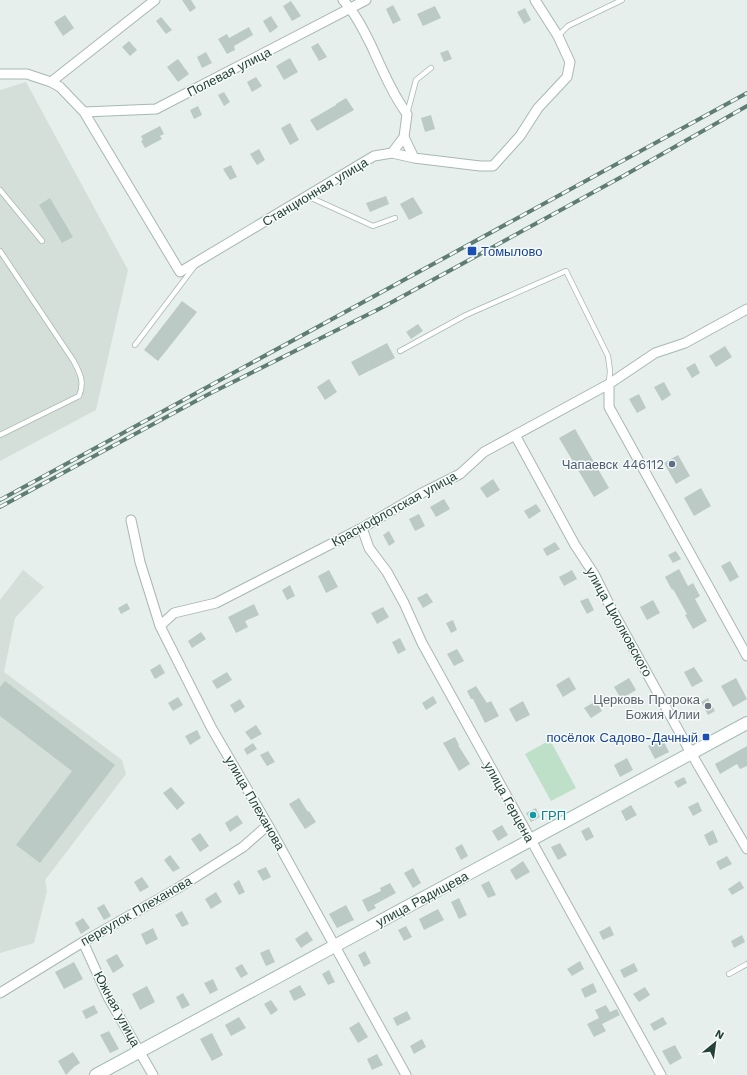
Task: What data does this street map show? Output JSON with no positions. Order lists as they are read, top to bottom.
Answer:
{
  "streets": {
    "street": [
      "Полевая улица",
      "Станционная улица",
      "Краснофлотская улица",
      "улица Циолковского",
      "улица Герцена",
      "улица Плеханова",
      "улица Радищева",
      "переулок Плеханова",
      "Южная улица"
    ]
  },
  "crossings": [
    ["Полевая улица", "Станционная улица"],
    ["Краснофлотская улица", "улица Циолковского"],
    ["Краснофлотская улица", "улица Герцена"],
    ["Краснофлотская улица", "улица Плеханова"],
    ["улица Циолковского", "улица Радищева"],
    ["улица Герцена", "улица Радищева"],
    ["улица Плеханова", "улица Радищева"],
    ["улица Плеханова", "переулок Плеханова"],
    ["улица Радищева", "Южная улица"],
    ["переулок Плеханова", "Южная улица"]
  ],
  "places": {
    "transit": ["Томылово", "посёлок Садово-Дачный"],
    "other": ["Чапаевск 446112", "Церковь Пророка Божия Илии", "ГРП"]
  },
  "north": "top right"
}
